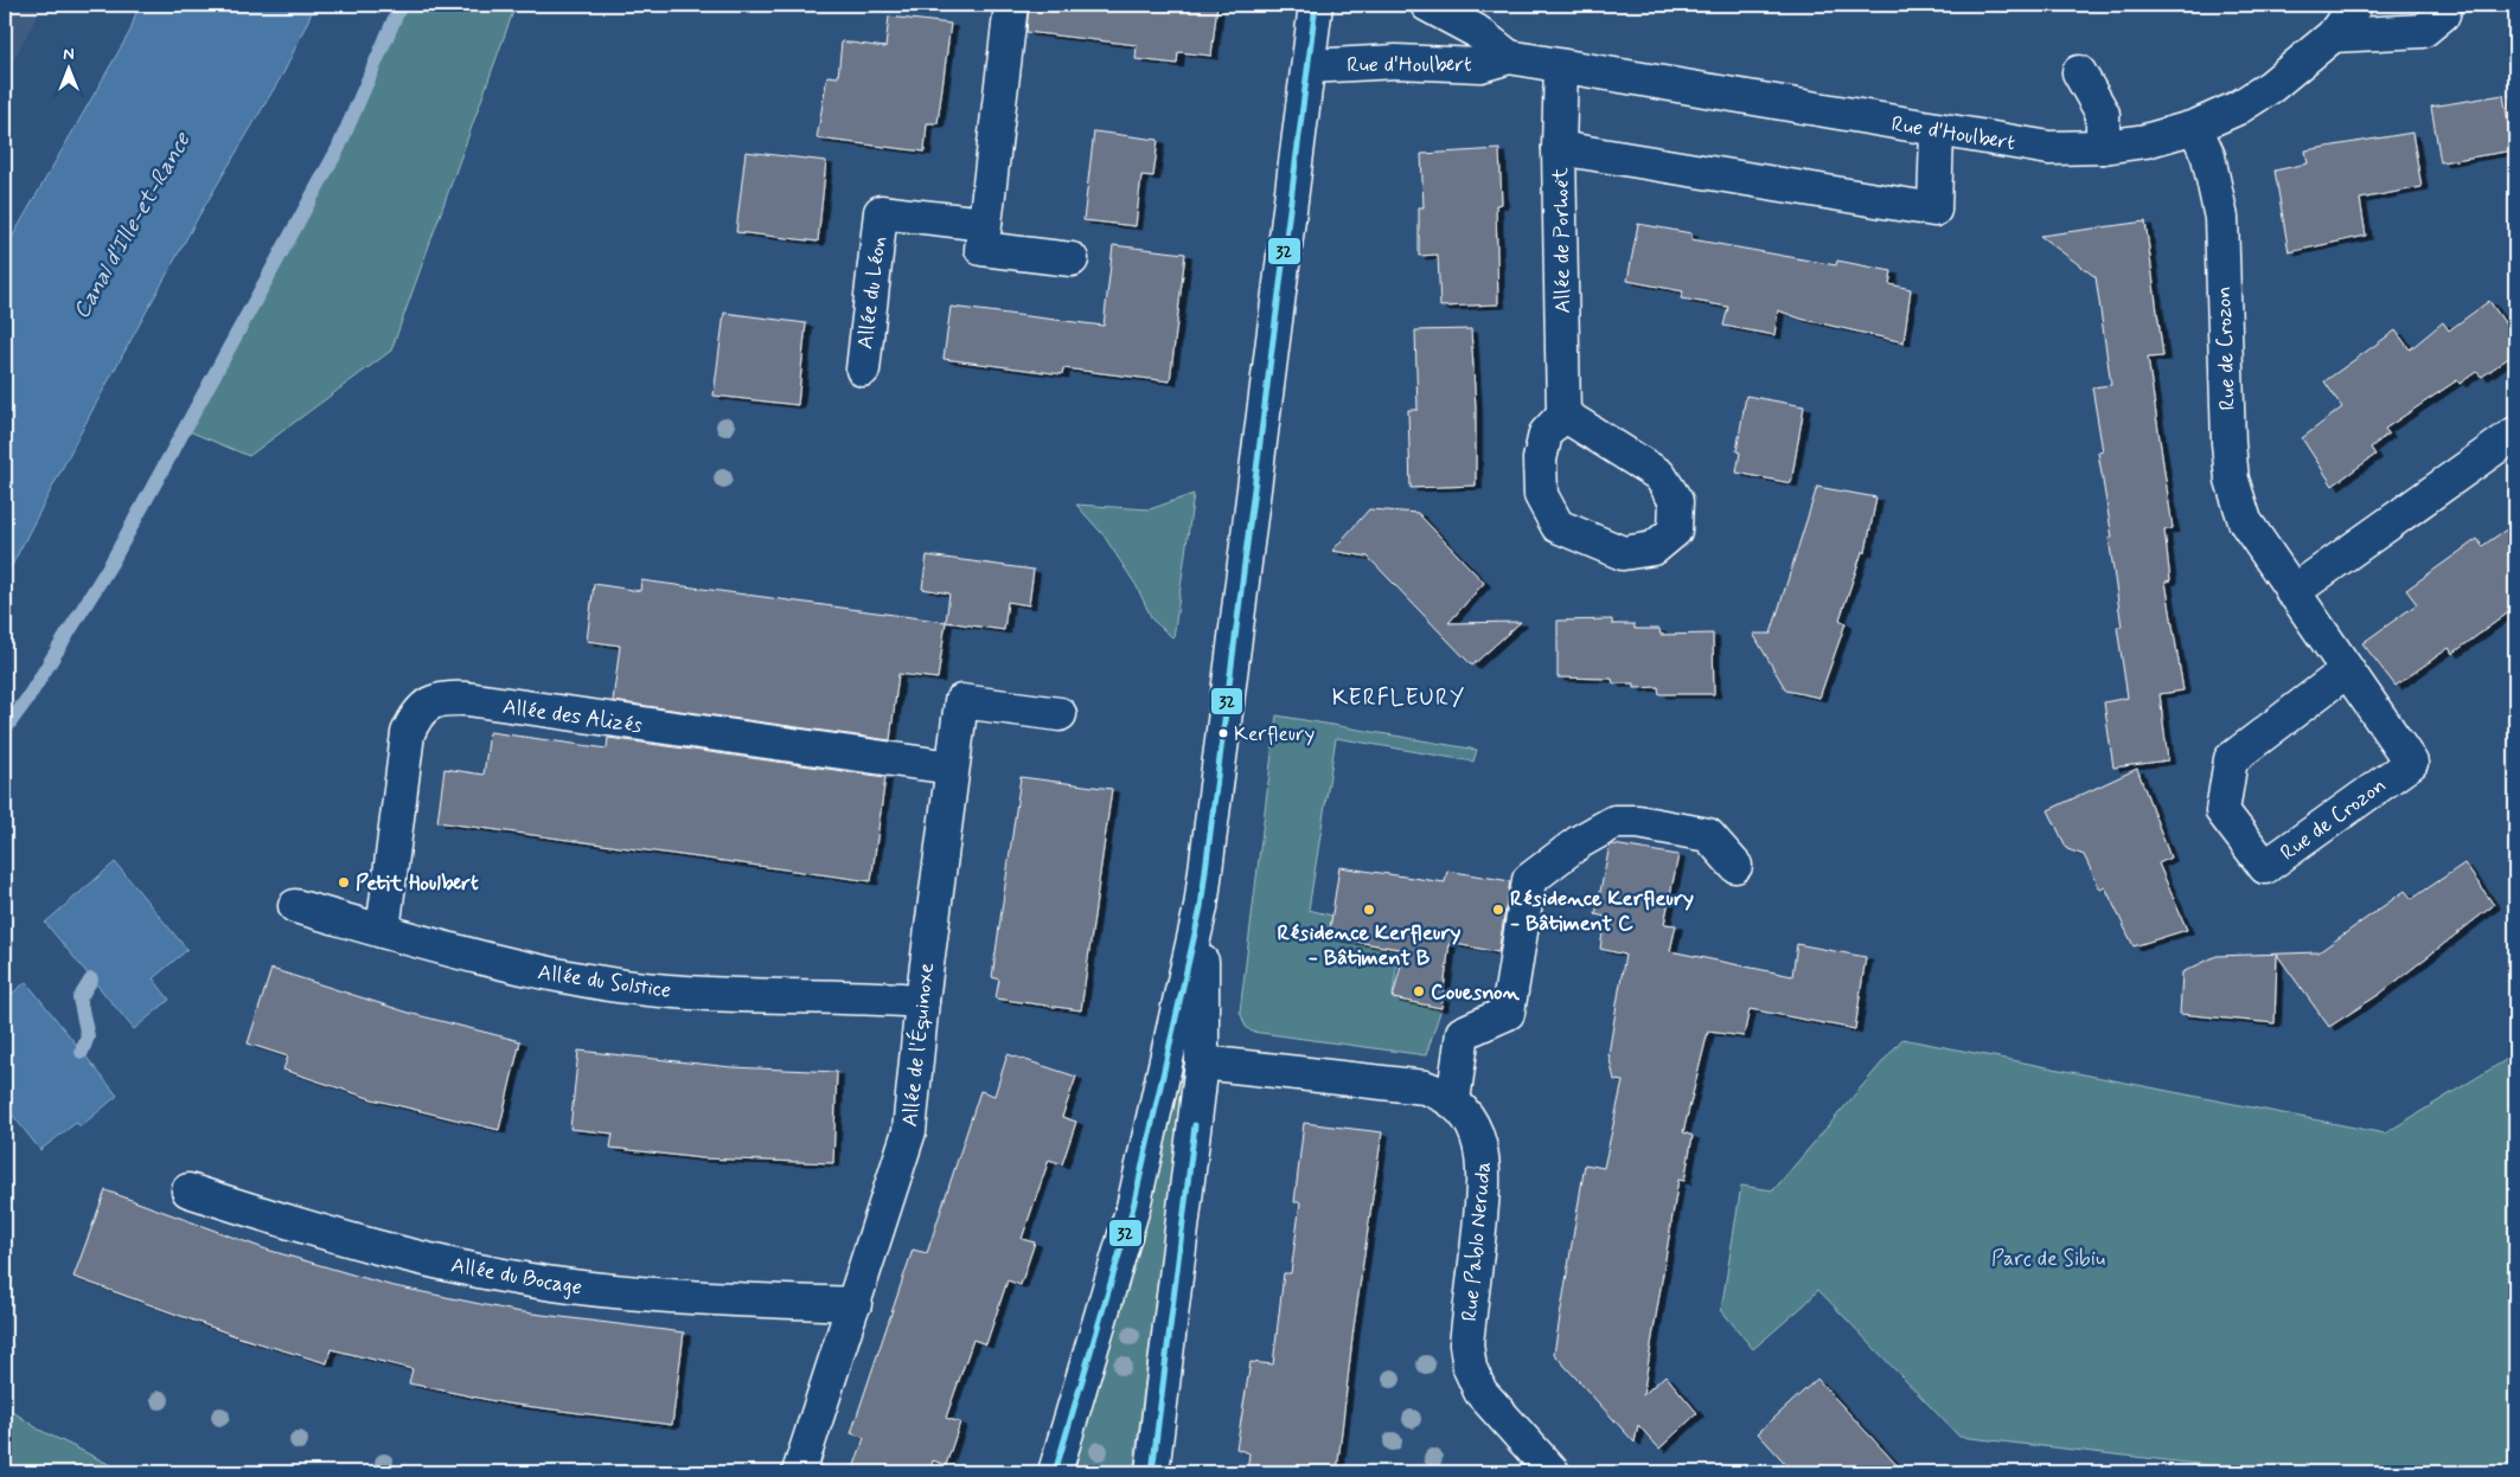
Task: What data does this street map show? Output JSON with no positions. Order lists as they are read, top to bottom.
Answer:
{
  "streets": {
    "street": [
      "Rue d'Houlbert",
      "Allée de Porhoët",
      "Allée du Léon",
      "Rue de Crozon",
      "Allée des Alizés",
      "Allée du Solstice",
      "Allée de l'Équinoxe",
      "Rue Pablo Neruda",
      "Allée du Bocage"
    ]
  },
  "crossings": [
    ["Rue d'Houlbert", "Allée de Porhoët"],
    ["Rue d'Houlbert", "Rue de Crozon"],
    ["Allée des Alizés", "Allée du Solstice"],
    ["Allée des Alizés", "Allée de l'Équinoxe"],
    ["Allée du Solstice", "Allée de l'Équinoxe"],
    ["Allée de l'Équinoxe", "Allée du Bocage"]
  ],
  "districts": ["KERFLEURY"],
  "water": ["Canal d'Ille-et-Rance"],
  "parks": ["Parc de Sibiu"],
  "places": [
    "Kerfleury",
    "Petit Houlbert",
    "Résidence Kerfleury - Bâtiment B",
    "Résidence Kerfleury - Bâtiment C",
    "Couesnon"
  ],
  "lines": ["transit line 32"],
  "north": "top"
}
